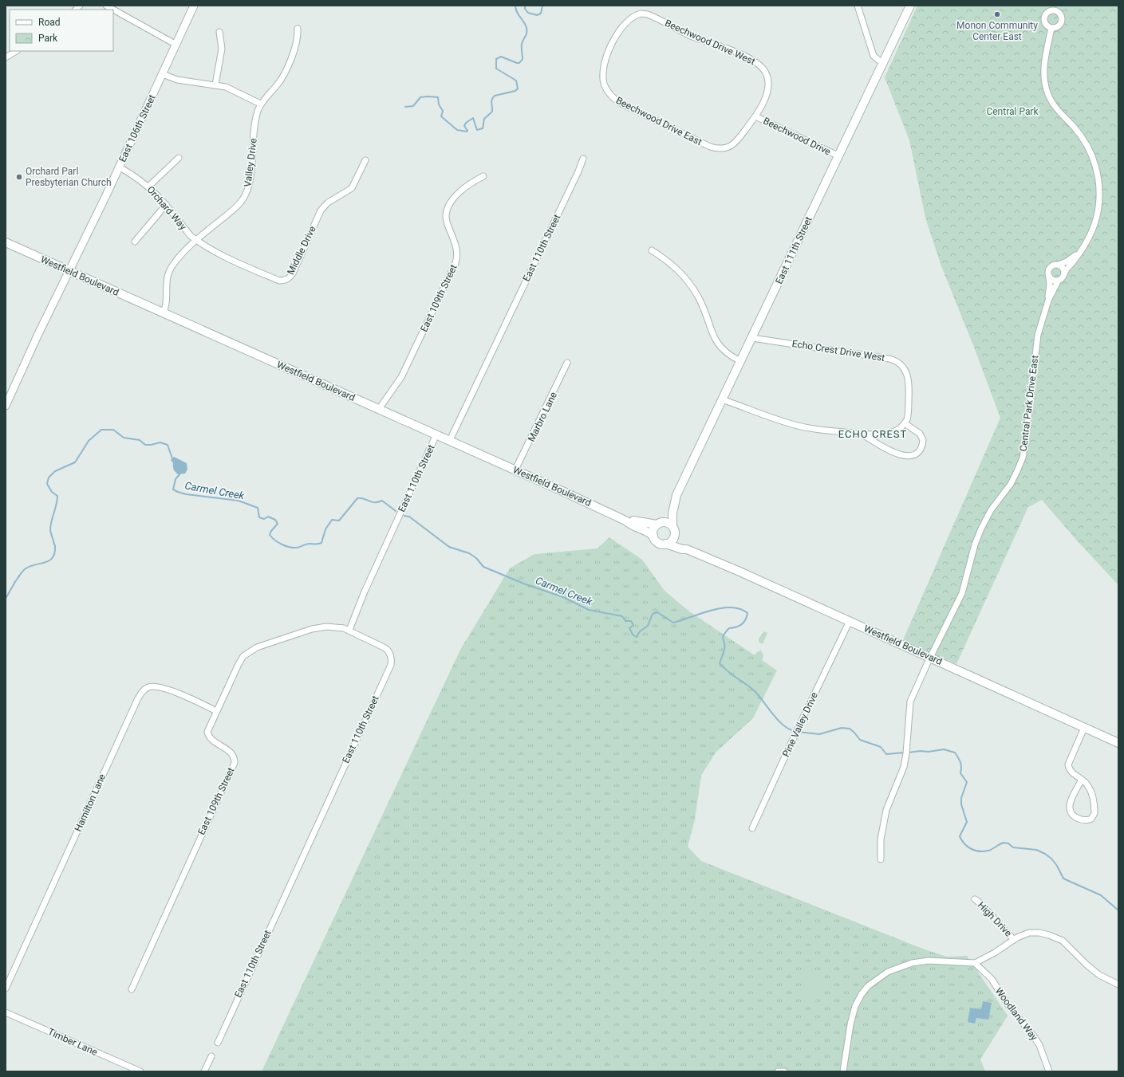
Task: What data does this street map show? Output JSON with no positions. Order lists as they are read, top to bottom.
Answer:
{
  "streets": {
    "main road": ["East 111th Street", "Westfield Boulevard"],
    "street": [
      "Beechwood Drive West",
      "Beechwood Drive East",
      "East 106th Street",
      "Beechwood Drive",
      "Valley Drive",
      "Orchard Way",
      "East 110th Street",
      "Middle Drive",
      "East 109th Street",
      "Echo Crest Drive West",
      "Central Park Drive East",
      "Marbro Lane",
      "Pine Valley Drive",
      "Hamilton Lane",
      "High Drive",
      "Woodland Way",
      "Timber Lane"
    ]
  },
  "crossings": [
    ["Beechwood Drive West", "Beechwood Drive East"],
    ["Beechwood Drive West", "Beechwood Drive"],
    ["Beechwood Drive East", "Beechwood Drive"],
    ["East 106th Street", "Orchard Way"],
    ["East 106th Street", "Westfield Boulevard"],
    ["Beechwood Drive", "East 111th Street"],
    ["Valley Drive", "Orchard Way"],
    ["Valley Drive", "Middle Drive"],
    ["Valley Drive", "Westfield Boulevard"],
    ["Orchard Way", "Middle Drive"],
    ["East 110th Street", "Westfield Boulevard"],
    ["East 110th Street", "East 109th Street"],
    ["East 111th Street", "Westfield Boulevard"],
    ["East 111th Street", "Echo Crest Drive West"],
    ["Westfield Boulevard", "East 109th Street"],
    ["Westfield Boulevard", "Central Park Drive East"],
    ["Westfield Boulevard", "Marbro Lane"],
    ["Westfield Boulevard", "Pine Valley Drive"],
    ["East 109th Street", "Hamilton Lane"]
  ],
  "districts": ["ECHO CREST"],
  "water": ["Carmel Creek"],
  "parks": ["Central Park"],
  "places": ["Monon Community Center East", "Orchard Parl Presbyterian Church"],
  "legend": ["Road", "Park"]
}
